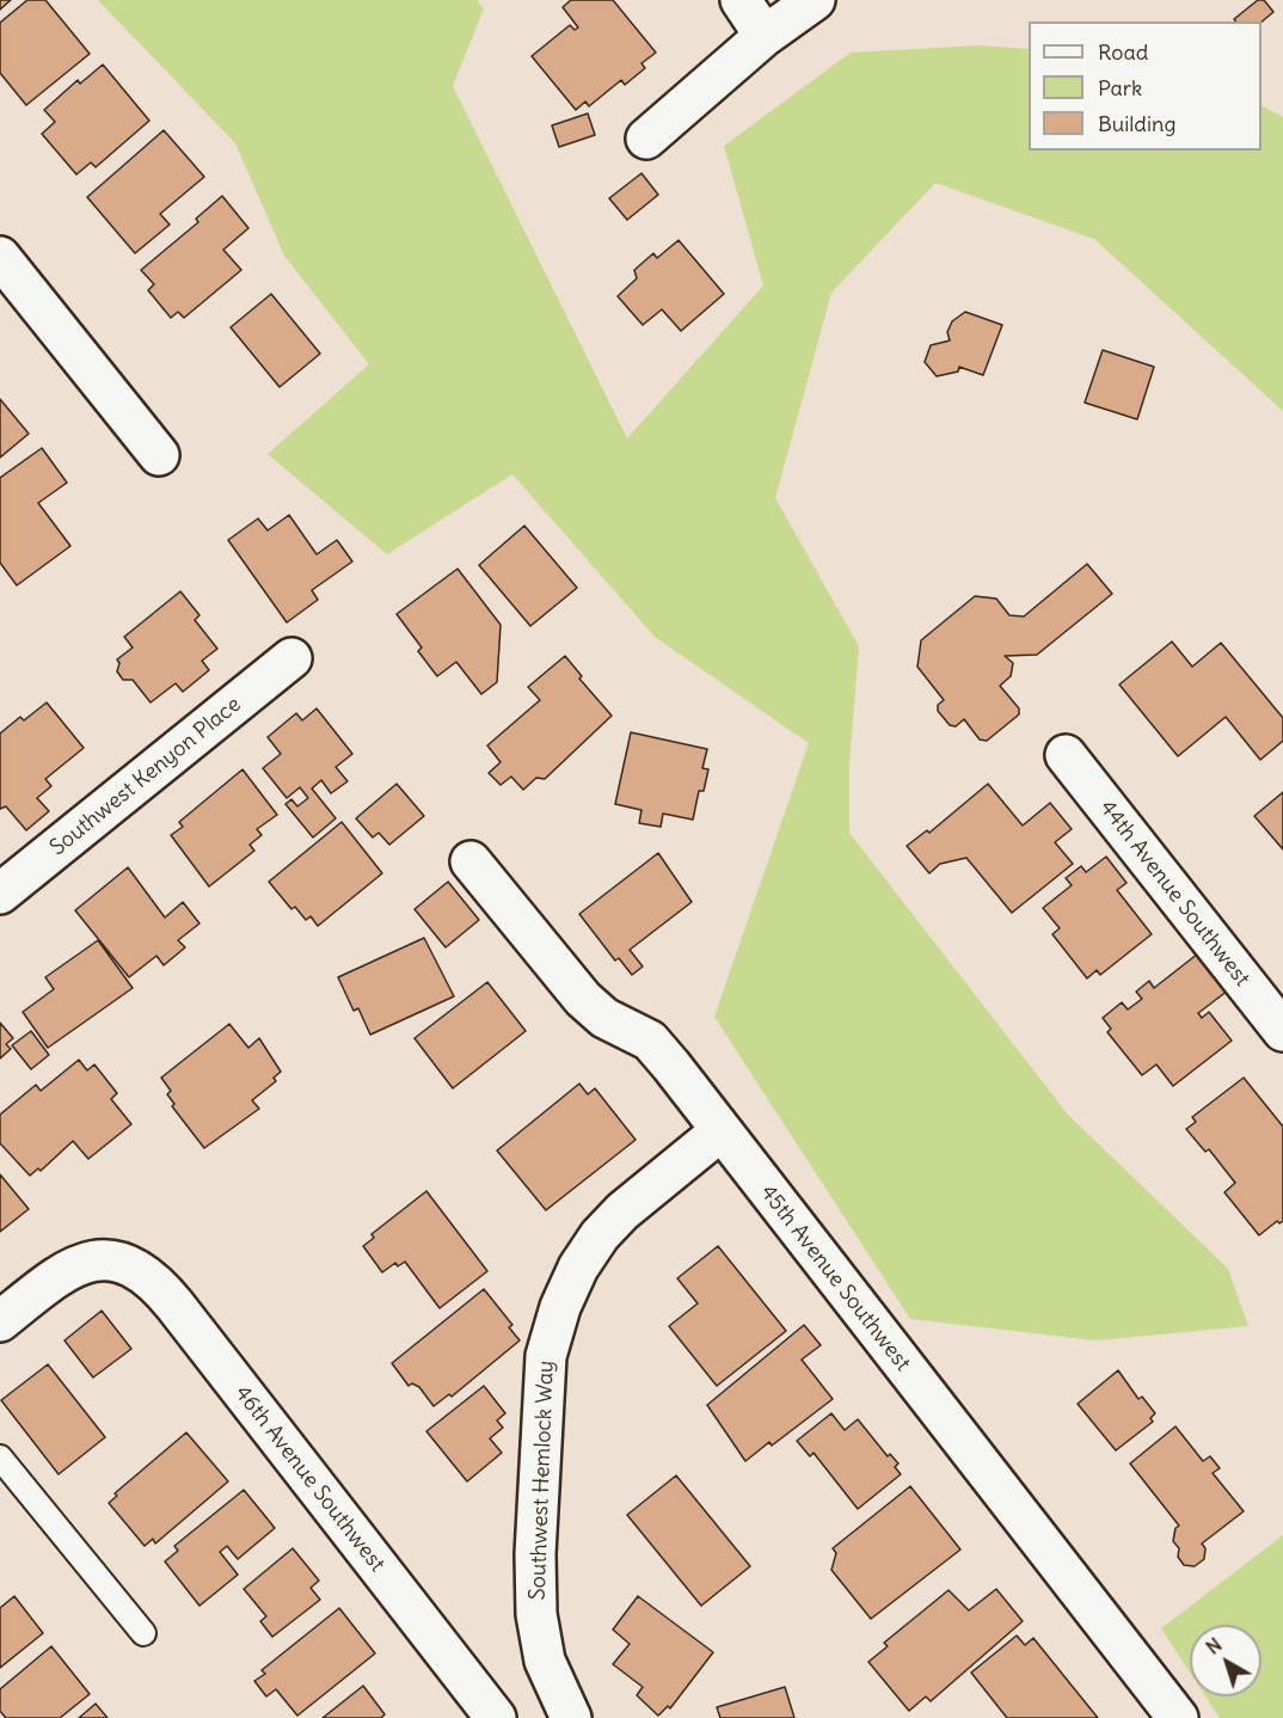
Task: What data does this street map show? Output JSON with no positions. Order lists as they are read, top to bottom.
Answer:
{
  "streets": {
    "street": [
      "Southwest Kenyon Place",
      "44th Avenue Southwest",
      "45th Avenue Southwest",
      "46th Avenue Southwest",
      "Southwest Hemlock Way"
    ]
  },
  "crossings": [
    ["45th Avenue Southwest", "Southwest Hemlock Way"]
  ],
  "legend": ["Road", "Park", "Building"],
  "north": "top left"
}
